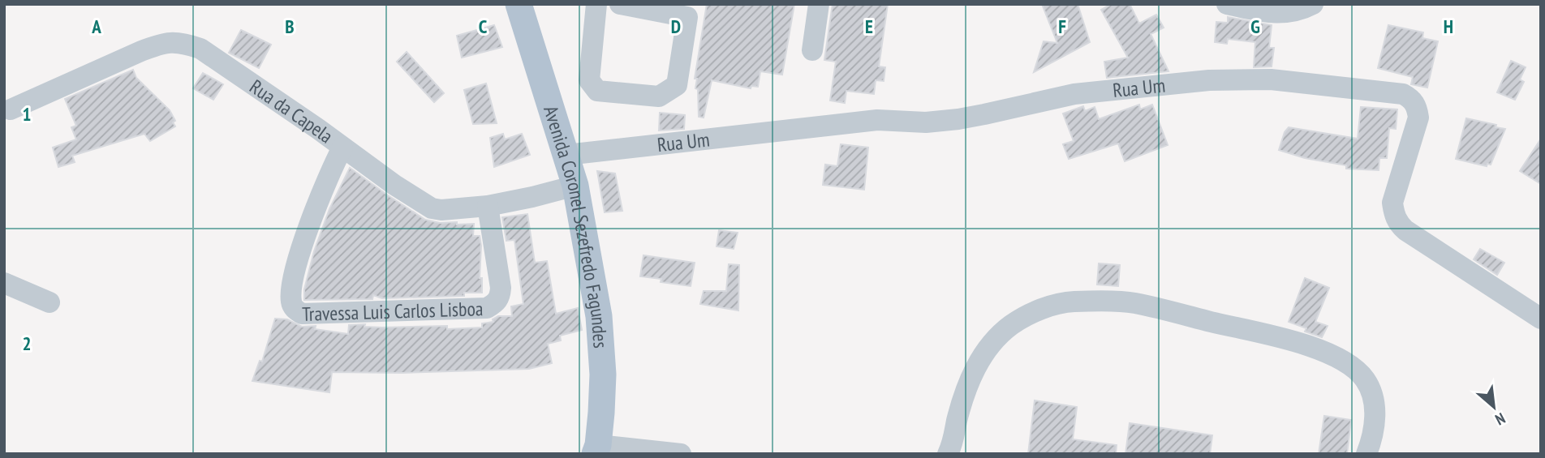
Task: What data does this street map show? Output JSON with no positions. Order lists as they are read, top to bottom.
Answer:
{
  "streets": {
    "main road": ["Avenida Coronel Sezefredo Fagundes"],
    "street": ["Rua Um", "Rua da Capela", "Travessa Luis Carlos Lisboa"]
  },
  "crossings": [
    ["Rua Um", "Avenida Coronel Sezefredo Fagundes"],
    ["Rua da Capela", "Avenida Coronel Sezefredo Fagundes"],
    ["Rua da Capela", "Travessa Luis Carlos Lisboa"]
  ],
  "north": "bottom right",
  "grid": {
    "columns": [
      "A",
      "B",
      "C",
      "D",
      "E",
      "F",
      "G",
      "H"
    ],
    "rows": ["1", "2"]
  }
}
